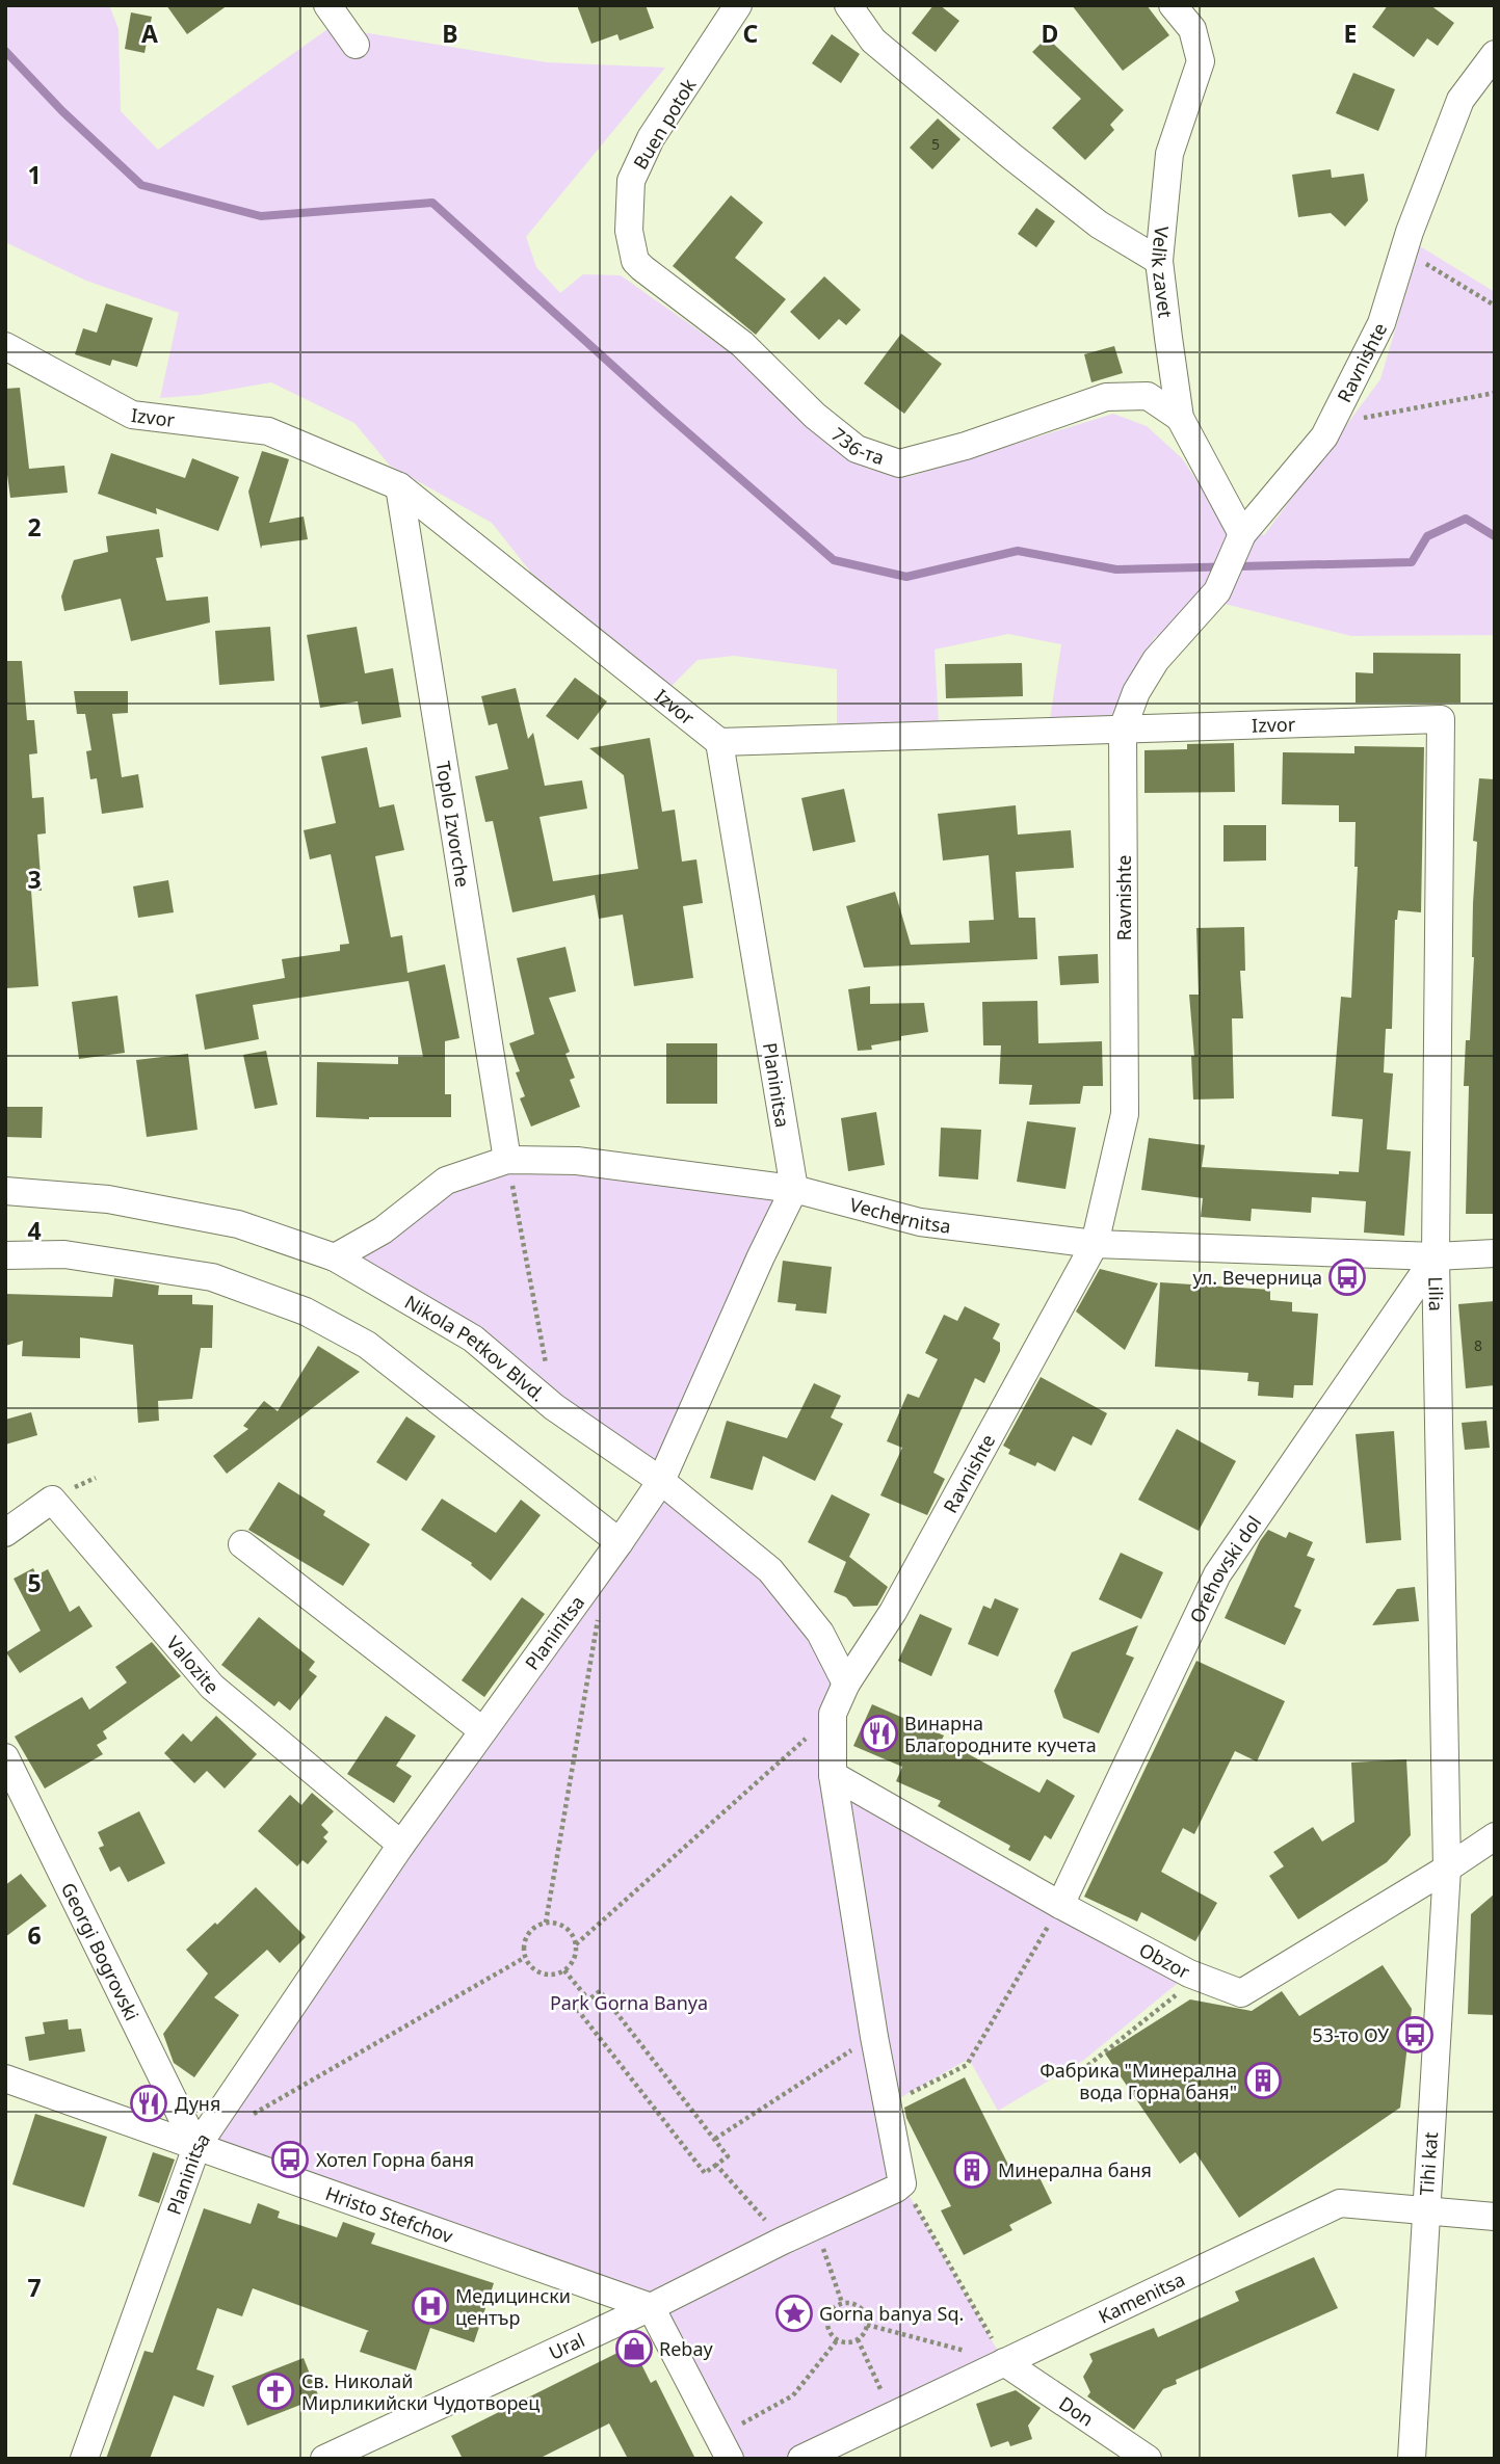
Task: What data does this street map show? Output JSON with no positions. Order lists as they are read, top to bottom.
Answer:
{
  "streets": {
    "street": [
      "Buen potok",
      "Velik zavet",
      "Ravnishte",
      "Izvor",
      "736-та",
      "Toplo Izvorche",
      "Planinitsa",
      "Vechernitsa",
      "Lilia",
      "Nikola Petkov Blvd.",
      "Orehovski dol",
      "Valozite",
      "Georgi Bogrovski",
      "Obzor",
      "Tihi kat",
      "Hristo Stefchov",
      "Kamenitsa",
      "Ural",
      "Don"
    ]
  },
  "crossings": [
    ["Buen potok", "736-та"],
    ["Velik zavet", "Ravnishte"],
    ["Velik zavet", "736-та"],
    ["Ravnishte", "Izvor"],
    ["Ravnishte", "Vechernitsa"],
    ["Ravnishte", "Nikola Petkov Blvd."],
    ["Ravnishte", "Obzor"],
    ["Ravnishte", "Ural"],
    ["Izvor", "Toplo Izvorche"],
    ["Izvor", "Planinitsa"],
    ["Izvor", "Lilia"],
    ["Toplo Izvorche", "Vechernitsa"],
    ["Planinitsa", "Vechernitsa"],
    ["Planinitsa", "Nikola Petkov Blvd."],
    ["Planinitsa", "Valozite"],
    ["Planinitsa", "Georgi Bogrovski"],
    ["Planinitsa", "Hristo Stefchov"],
    ["Vechernitsa", "Lilia"],
    ["Vechernitsa", "Nikola Petkov Blvd."],
    ["Vechernitsa", "Orehovski dol"],
    ["Lilia", "Orehovski dol"],
    ["Lilia", "Obzor"],
    ["Lilia", "Tihi kat"],
    ["Orehovski dol", "Obzor"],
    ["Georgi Bogrovski", "Hristo Stefchov"],
    ["Obzor", "Tihi kat"],
    ["Tihi kat", "Kamenitsa"],
    ["Hristo Stefchov", "Ural"],
    ["Kamenitsa", "Don"]
  ],
  "parks": ["Park Gorna Banya"],
  "places": {
    "bus stop": ["ул. Вечерница", "53-то ОУ", "Хотел Горна баня"],
    "restaurant": ["Винарна Благородните кучета", "Дуня"],
    "building": ["Фабрика \"Минерална вода Горна баня\"", "Минерална баня"],
    "hospital": ["Медицински център"],
    "place": ["Gorna banya Sq."],
    "shop": ["Rebay"],
    "church": ["Св. Николай Мирликийски Чудотворец"]
  },
  "house_numbers": ["5", "8"],
  "grid": {
    "columns": [
      "A",
      "B",
      "C",
      "D",
      "E"
    ],
    "rows": [
      "1",
      "2",
      "3",
      "4",
      "5",
      "6",
      "7"
    ]
  }
}
